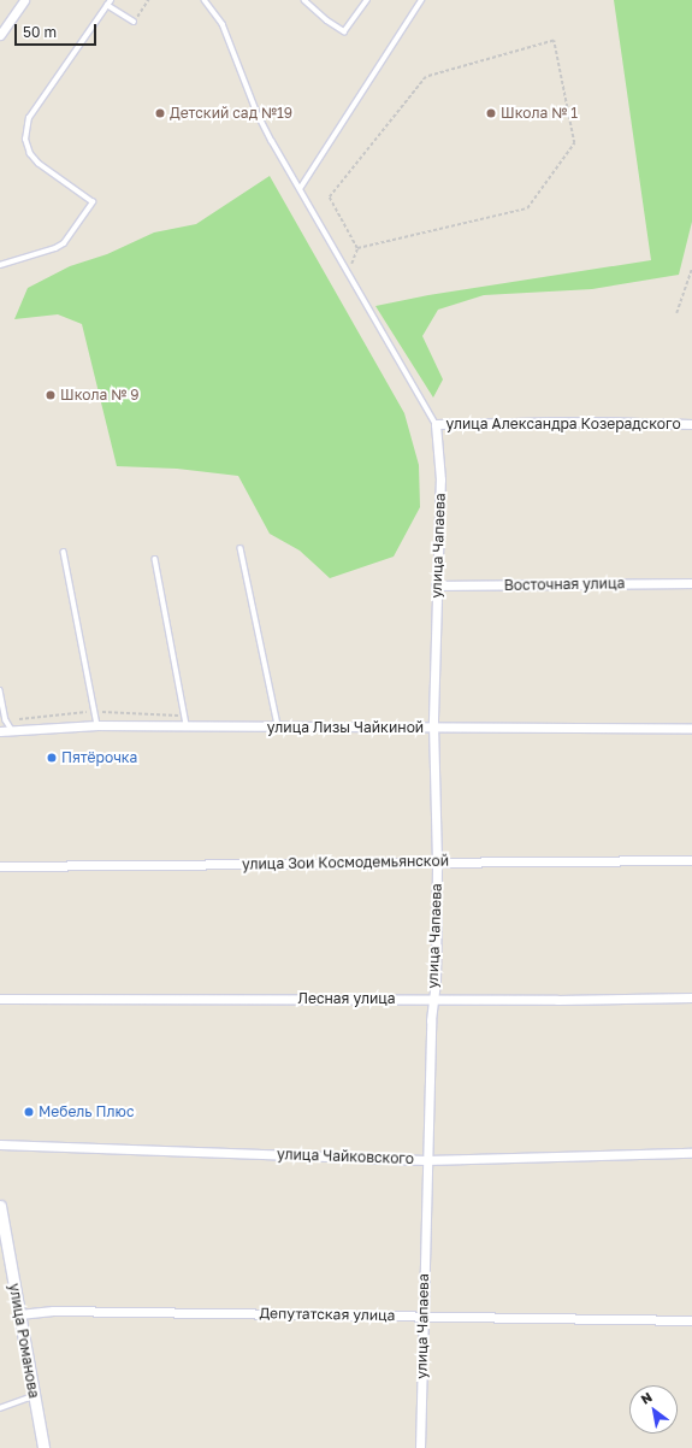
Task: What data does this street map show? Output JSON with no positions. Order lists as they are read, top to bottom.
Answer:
{
  "streets": {
    "street": [
      "улица Александра Козерадского",
      "улица Чапаева",
      "Восточная улица",
      "улица Лизы Чайкиной",
      "улица Зои Космодемьянской",
      "Лесная улица",
      "улица Чайковского",
      "Депутатская улица",
      "улица Романова"
    ]
  },
  "crossings": [
    ["улица Александра Козерадского", "улица Чапаева"],
    ["улица Чапаева", "Восточная улица"],
    ["улица Чапаева", "улица Лизы Чайкиной"],
    ["улица Чапаева", "улица Зои Космодемьянской"],
    ["улица Чапаева", "Лесная улица"],
    ["улица Чапаева", "улица Чайковского"],
    ["улица Чапаева", "Депутатская улица"],
    ["Депутатская улица", "улица Романова"]
  ],
  "places": [
    "Детский сад №19",
    "Школа № 1",
    "Школа № 9",
    "Пятёрочка",
    "Мебель Плюс"
  ],
  "scale_bar": "50 m",
  "north": "top left"
}
